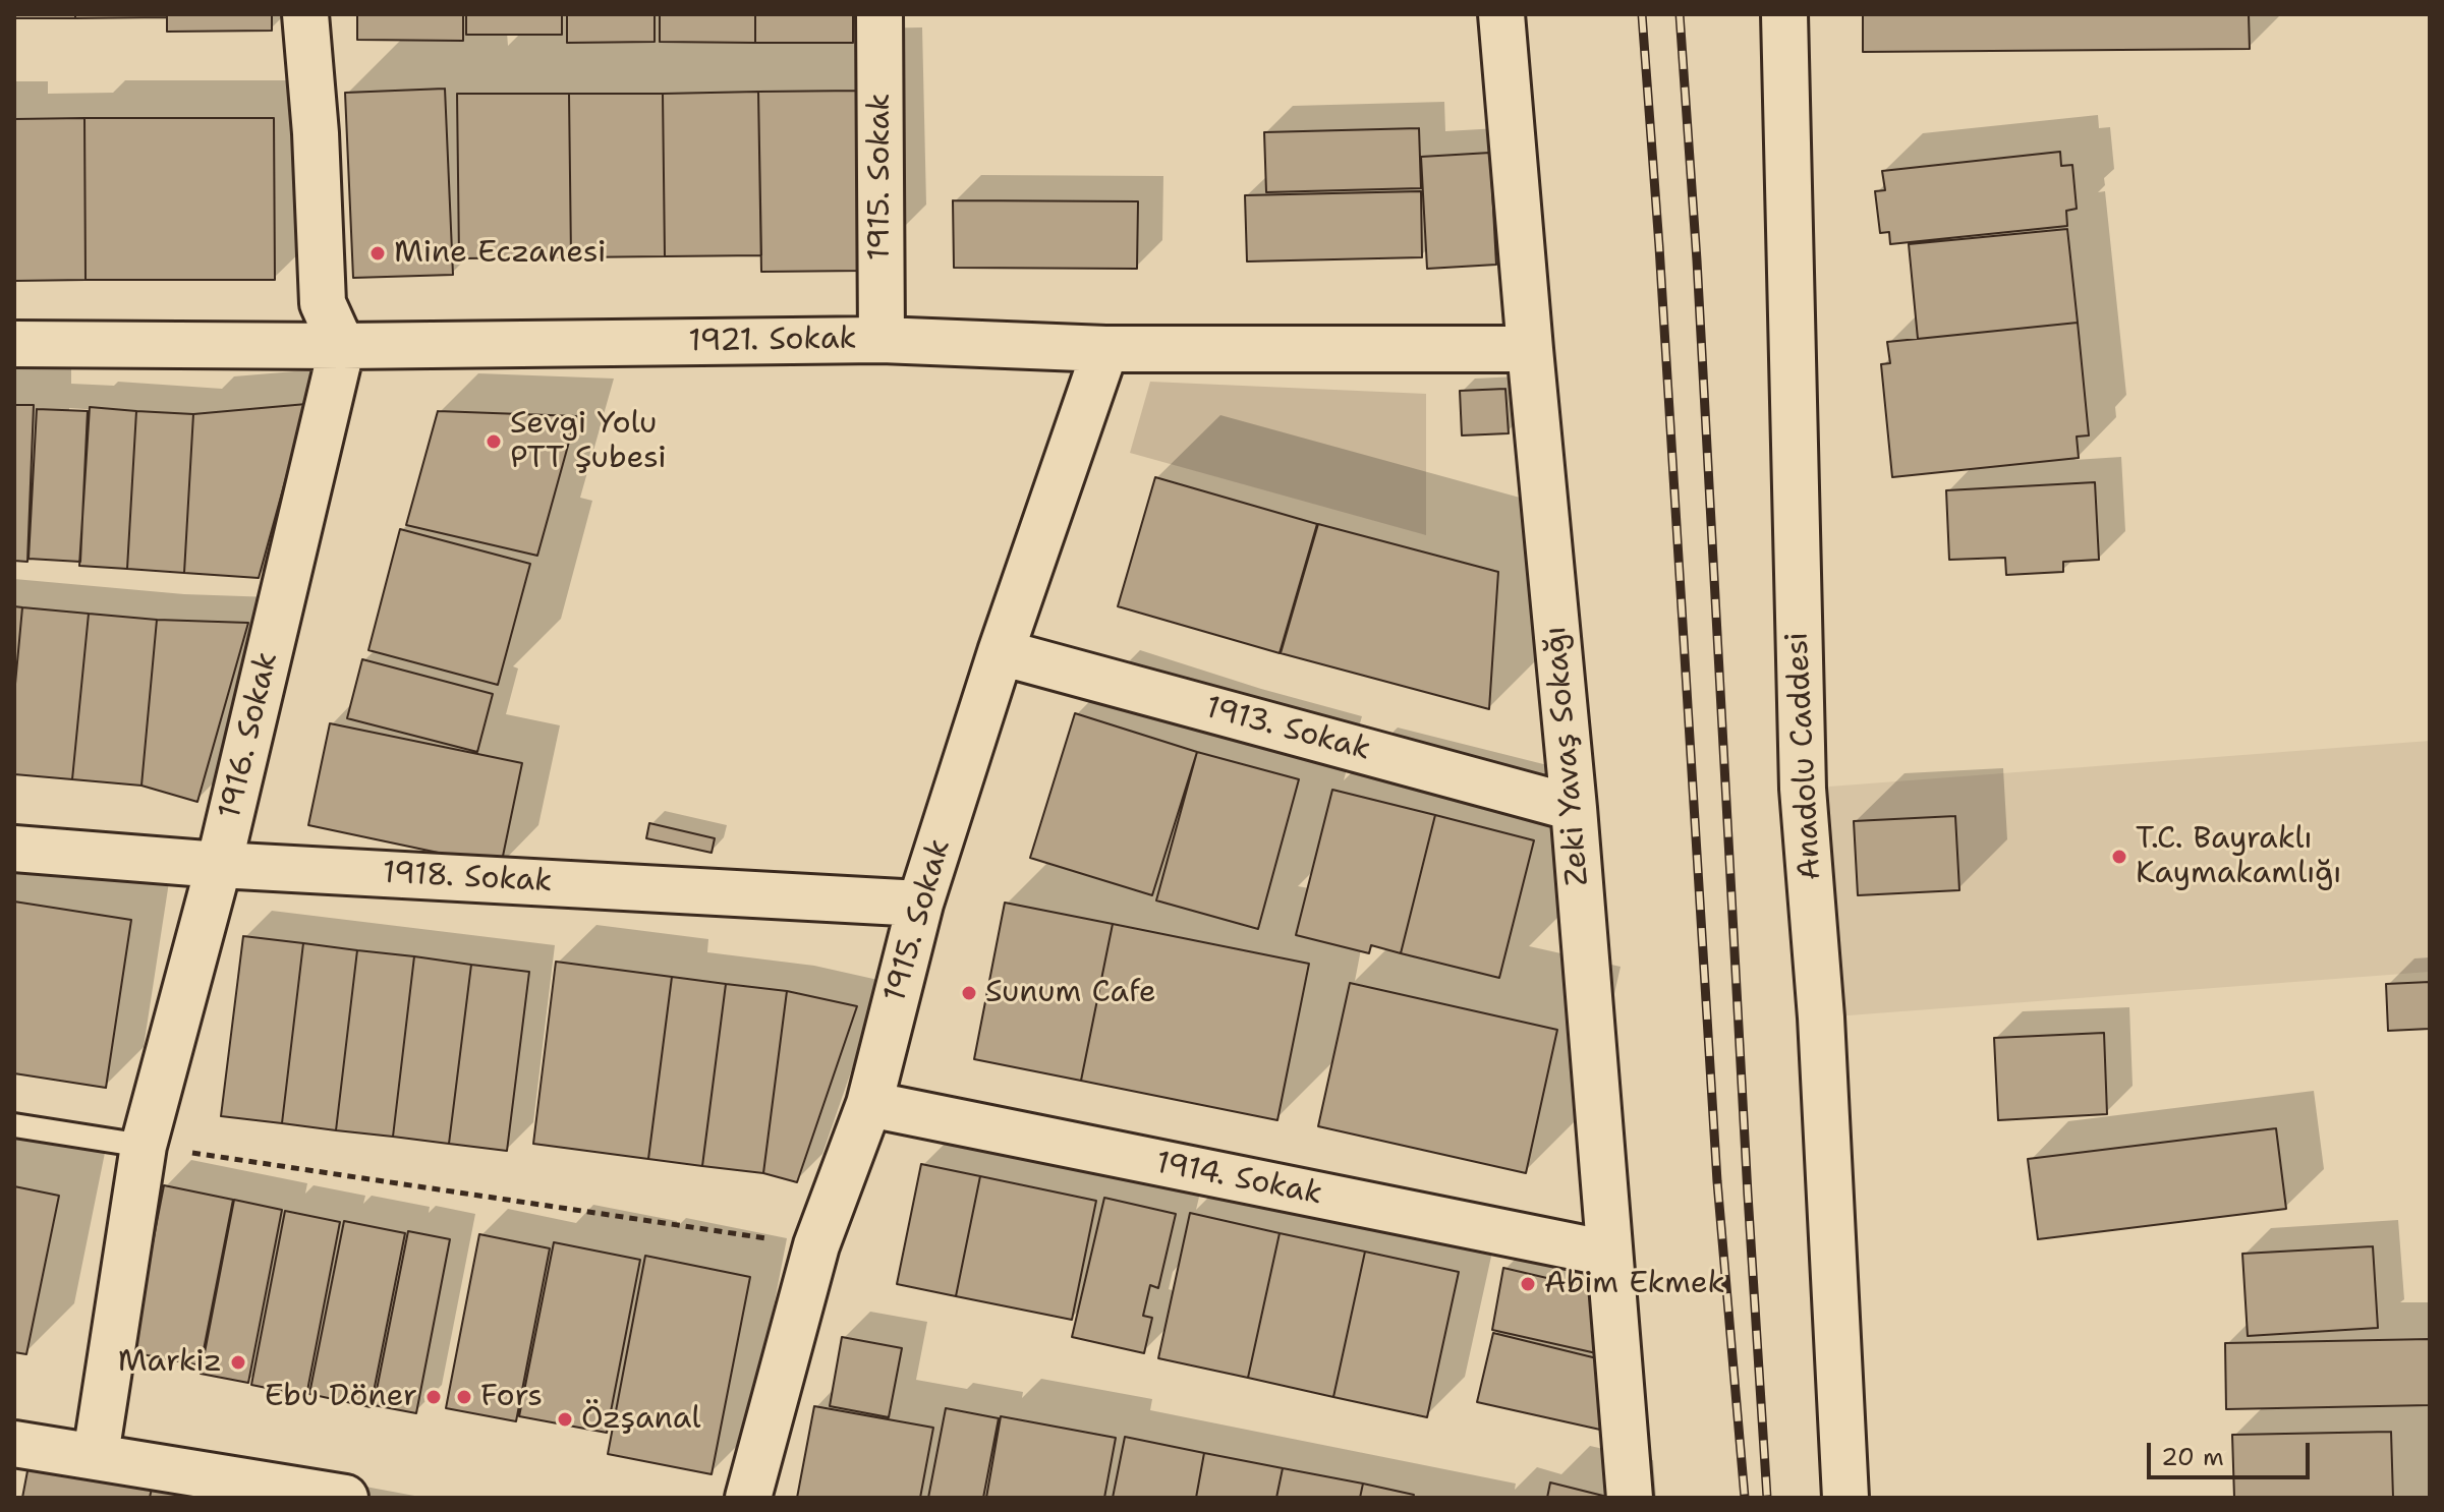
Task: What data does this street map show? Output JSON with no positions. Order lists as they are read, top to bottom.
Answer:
{
  "streets": {
    "street": [
      "1915. Sokak",
      "1921. Sokak",
      "1913. Sokak",
      "1916. Sokak",
      "Zeki Yavaş Sokağı",
      "Anadolu Caddesi",
      "1918. Sokak",
      "1914. Sokak"
    ]
  },
  "crossings": [
    ["1915. Sokak", "1921. Sokak"],
    ["1915. Sokak", "1913. Sokak"],
    ["1915. Sokak", "1918. Sokak"],
    ["1915. Sokak", "1914. Sokak"],
    ["1921. Sokak", "1916. Sokak"],
    ["1921. Sokak", "Zeki Yavaş Sokağı"],
    ["1913. Sokak", "Zeki Yavaş Sokağı"],
    ["1916. Sokak", "1918. Sokak"],
    ["Zeki Yavaş Sokağı", "1914. Sokak"]
  ],
  "places": [
    "Mine Eczanesi",
    "Sevgi Yolu PTT Şubesi",
    "T.C. Bayraklı Kaymakamlığı",
    "Sunum Cafe",
    "Abim Ekmek",
    "Markiz",
    "Ebu Döner",
    "Fors",
    "Özşanal"
  ],
  "scale_bar": "20 m"
}
